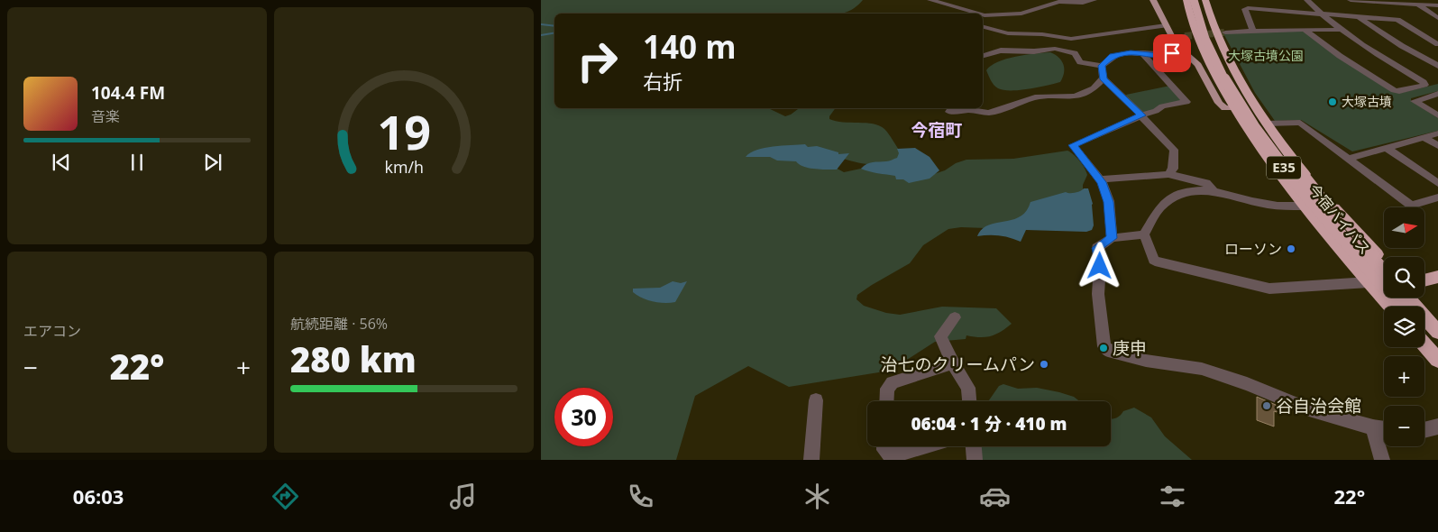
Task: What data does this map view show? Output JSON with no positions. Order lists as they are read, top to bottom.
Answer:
{
  "streets": {
    "highway": ["E35", "今宿バイパス"]
  },
  "districts": ["今宿町"],
  "parks": ["大塚古墳公園"],
  "places": [
    "大塚古墳",
    "ローソン",
    "庚申",
    "治七のクリームパン",
    "谷自治会館"
  ],
  "north": "right",
  "page": {
    "turn": ["140 m", "右折"],
    "song": ["104.4 FM", "音楽"],
    "map_buttons": ["+", "−"],
    "tile": [
      "エアコン",
      ["航続距離 · 56%", "280 km"]
    ],
    "heat": ["−", "22°", "+"],
    "limit": "30",
    "trip": "06:04 · 1 分 · 410 m",
    "tabs": ["06:03", "22°"],
    "gauge": ["19", "km/h"]
  }
}
